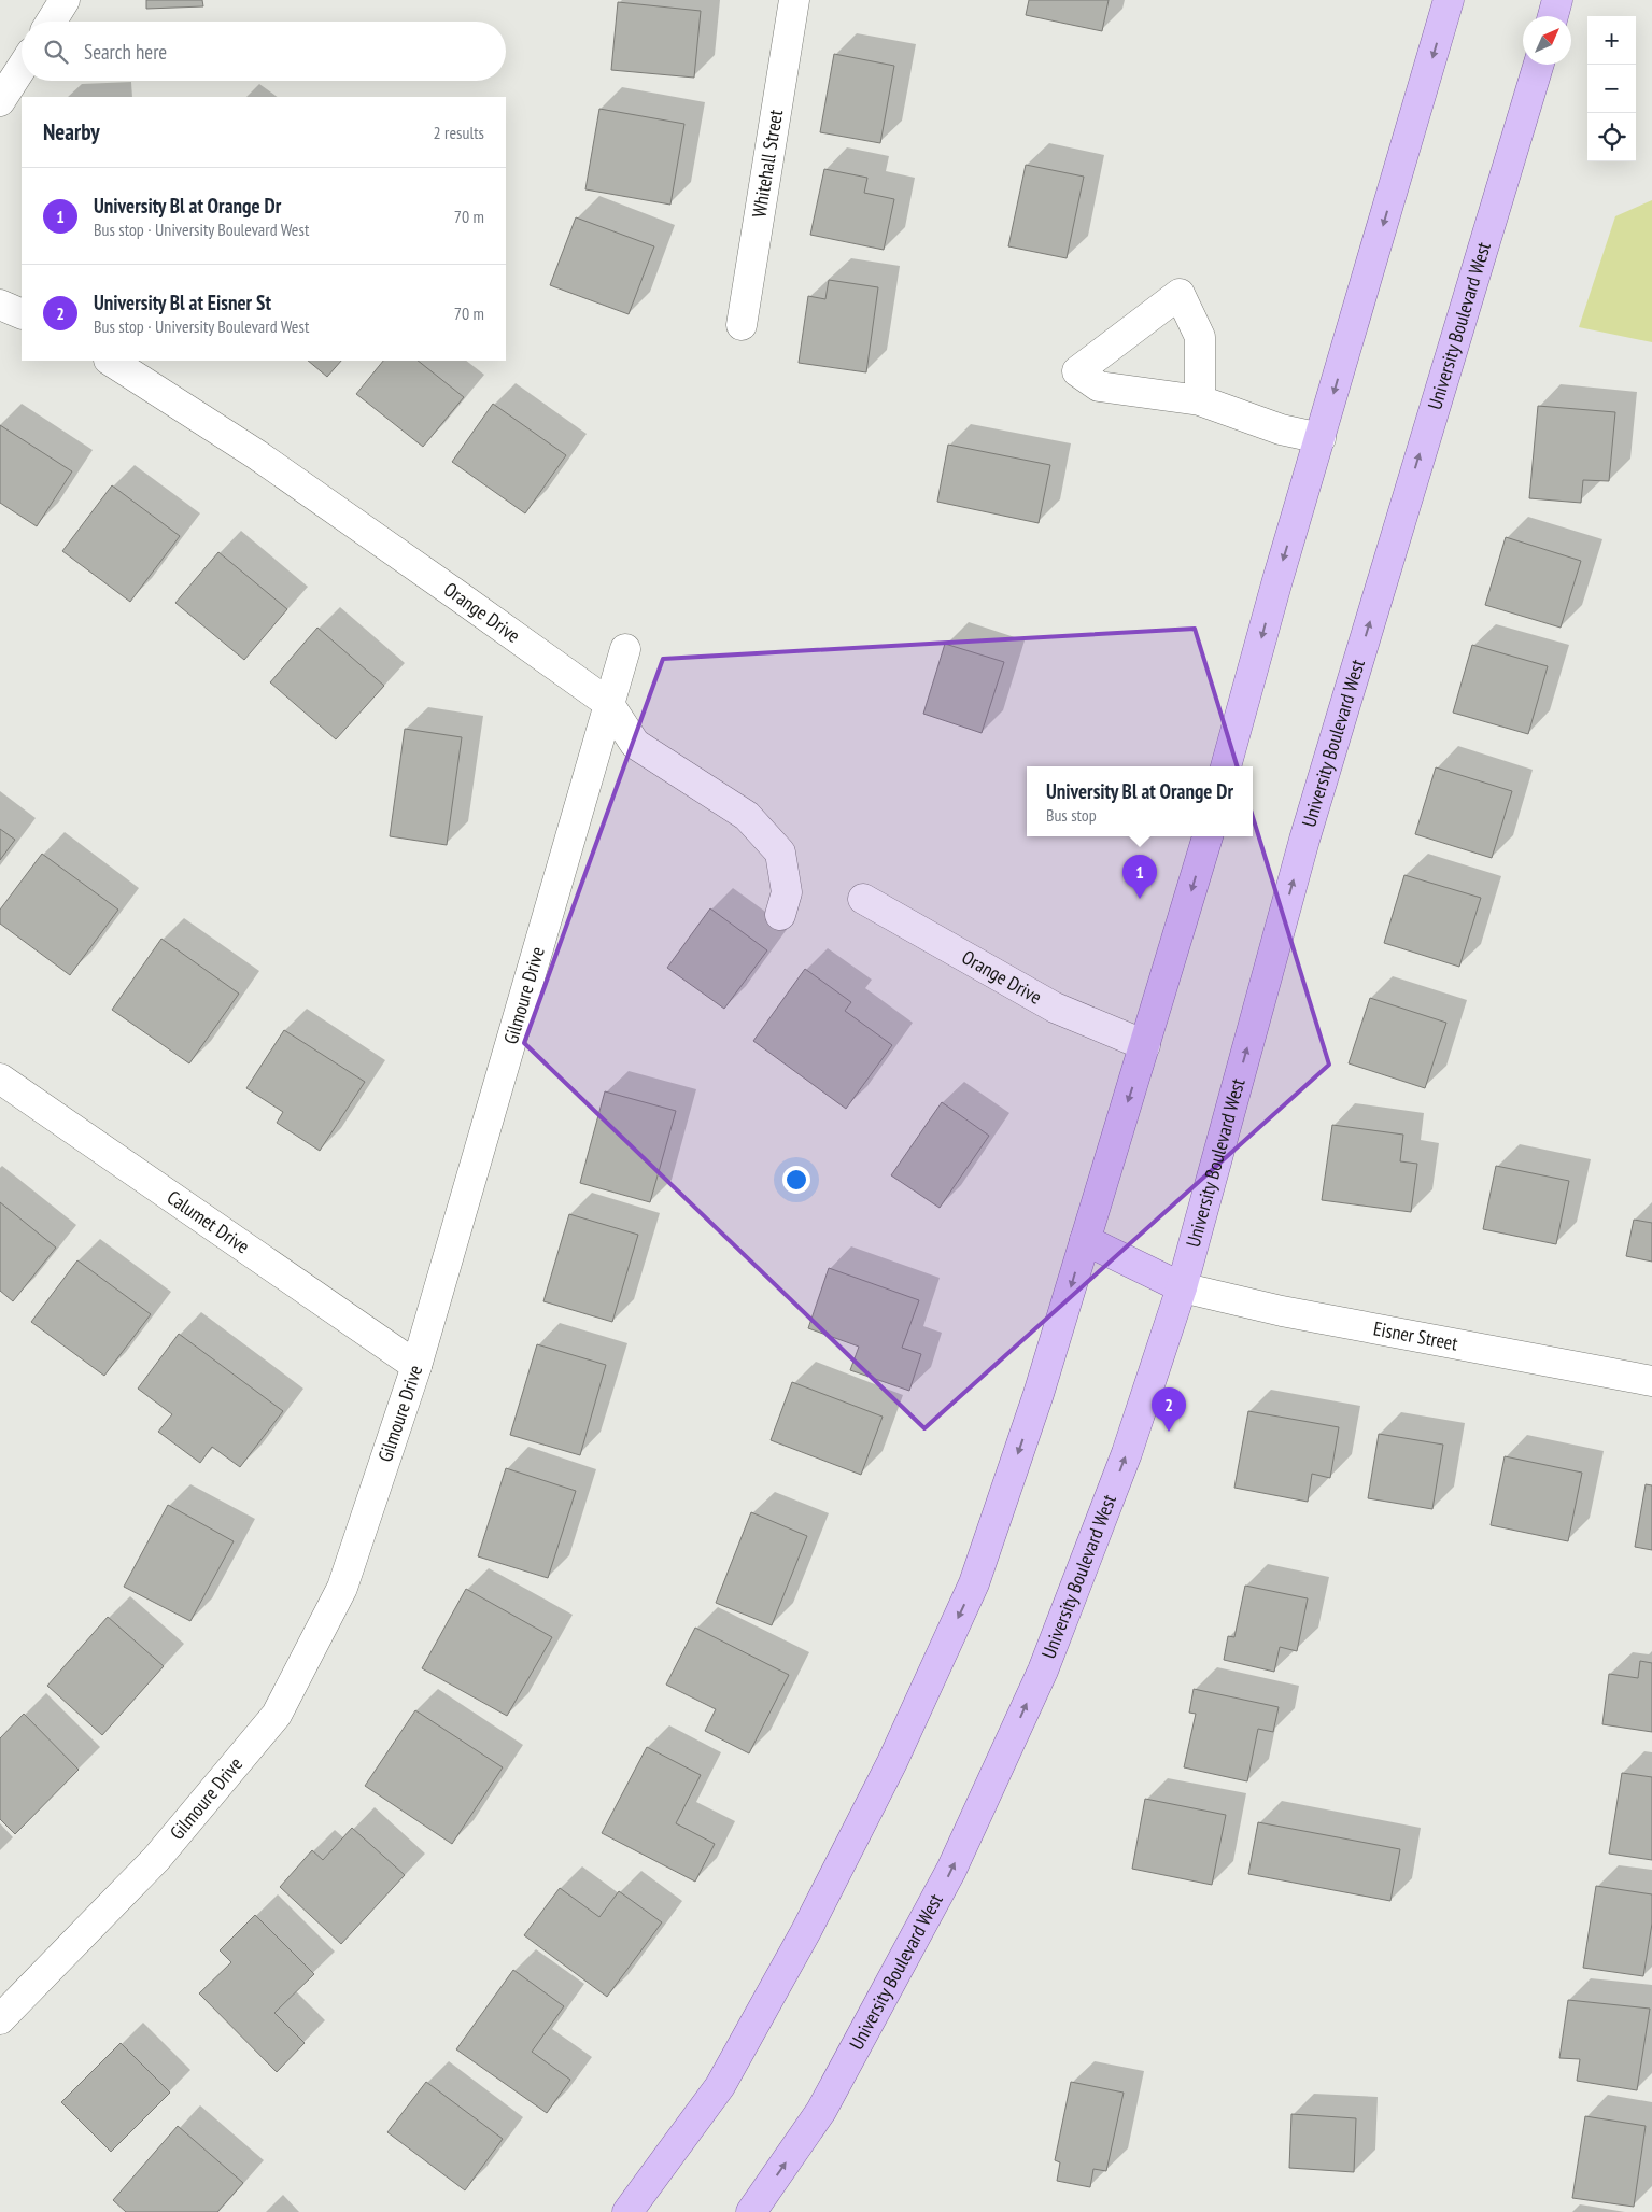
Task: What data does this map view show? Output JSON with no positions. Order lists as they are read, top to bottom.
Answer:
{
  "streets": {
    "main road": ["University Boulevard West"],
    "street": [
      "Whitehall Street",
      "Orange Drive",
      "Gilmoure Drive",
      "Calumet Drive",
      "Eisner Street"
    ]
  },
  "crossings": [
    ["University Boulevard West", "Eisner Street"],
    ["Orange Drive", "Gilmoure Drive"],
    ["Gilmoure Drive", "Calumet Drive"]
  ],
  "north": "top right",
  "page": {
    "map_buttons": ["+", "−"],
    "search": "Search here",
    "heading": ["Nearby", "2 results"],
    "list": [
      {
        "mark": "1",
        "name": "University Bl at Orange Dr",
        "note": "Bus stop · University Boulevard West",
        "value": "70 m"
      },
      {
        "mark": "2",
        "name": "University Bl at Eisner St",
        "note": "Bus stop · University Boulevard West",
        "value": "70 m"
      }
    ],
    "popup": ["University Bl at Orange Dr", "Bus stop"],
    "pins": ["1", "2"]
  }
}
